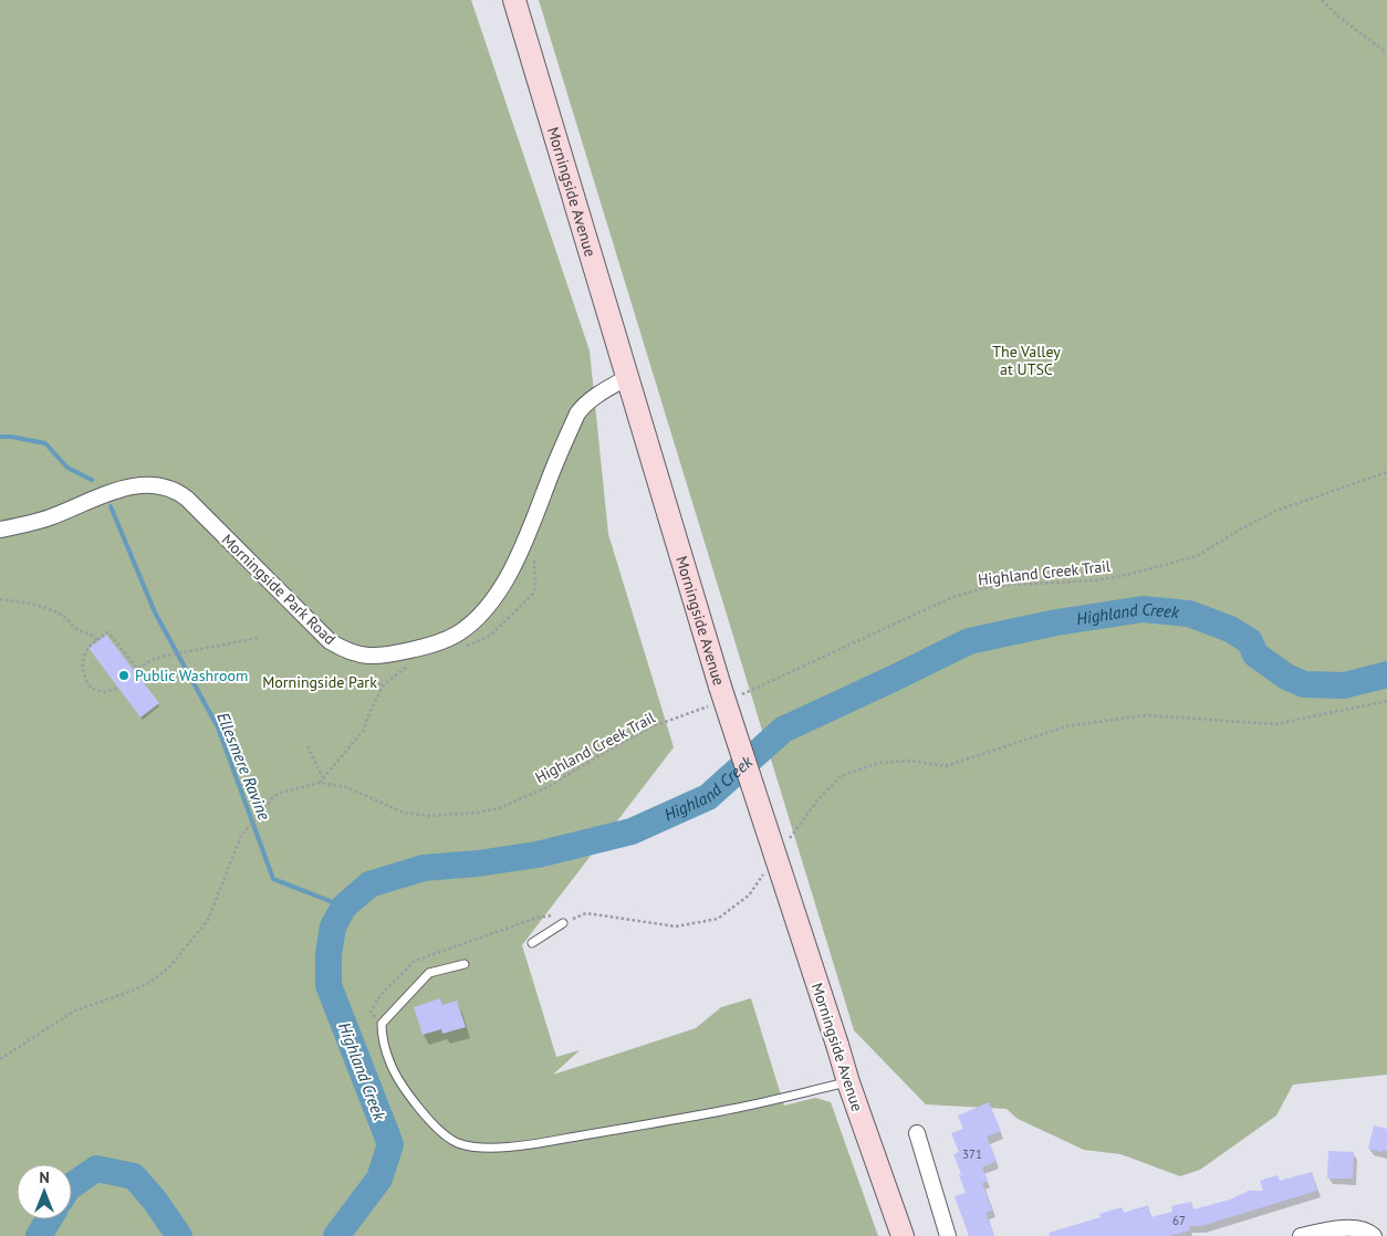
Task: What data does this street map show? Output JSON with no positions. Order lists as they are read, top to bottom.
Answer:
{
  "streets": {
    "main road": ["Morningside Avenue"],
    "street": ["Morningside Park Road"],
    "path": ["Highland Creek Trail"]
  },
  "crossings": [
    ["Morningside Avenue", "Highland Creek Trail"],
    ["Morningside Avenue", "Morningside Park Road"]
  ],
  "water": ["Highland Creek", "Ellesmere Ravine"],
  "parks": ["The Valley at UTSC", "Morningside Park"],
  "places": ["Public Washroom"],
  "house_numbers": ["371", "67"],
  "north": "top"
}
